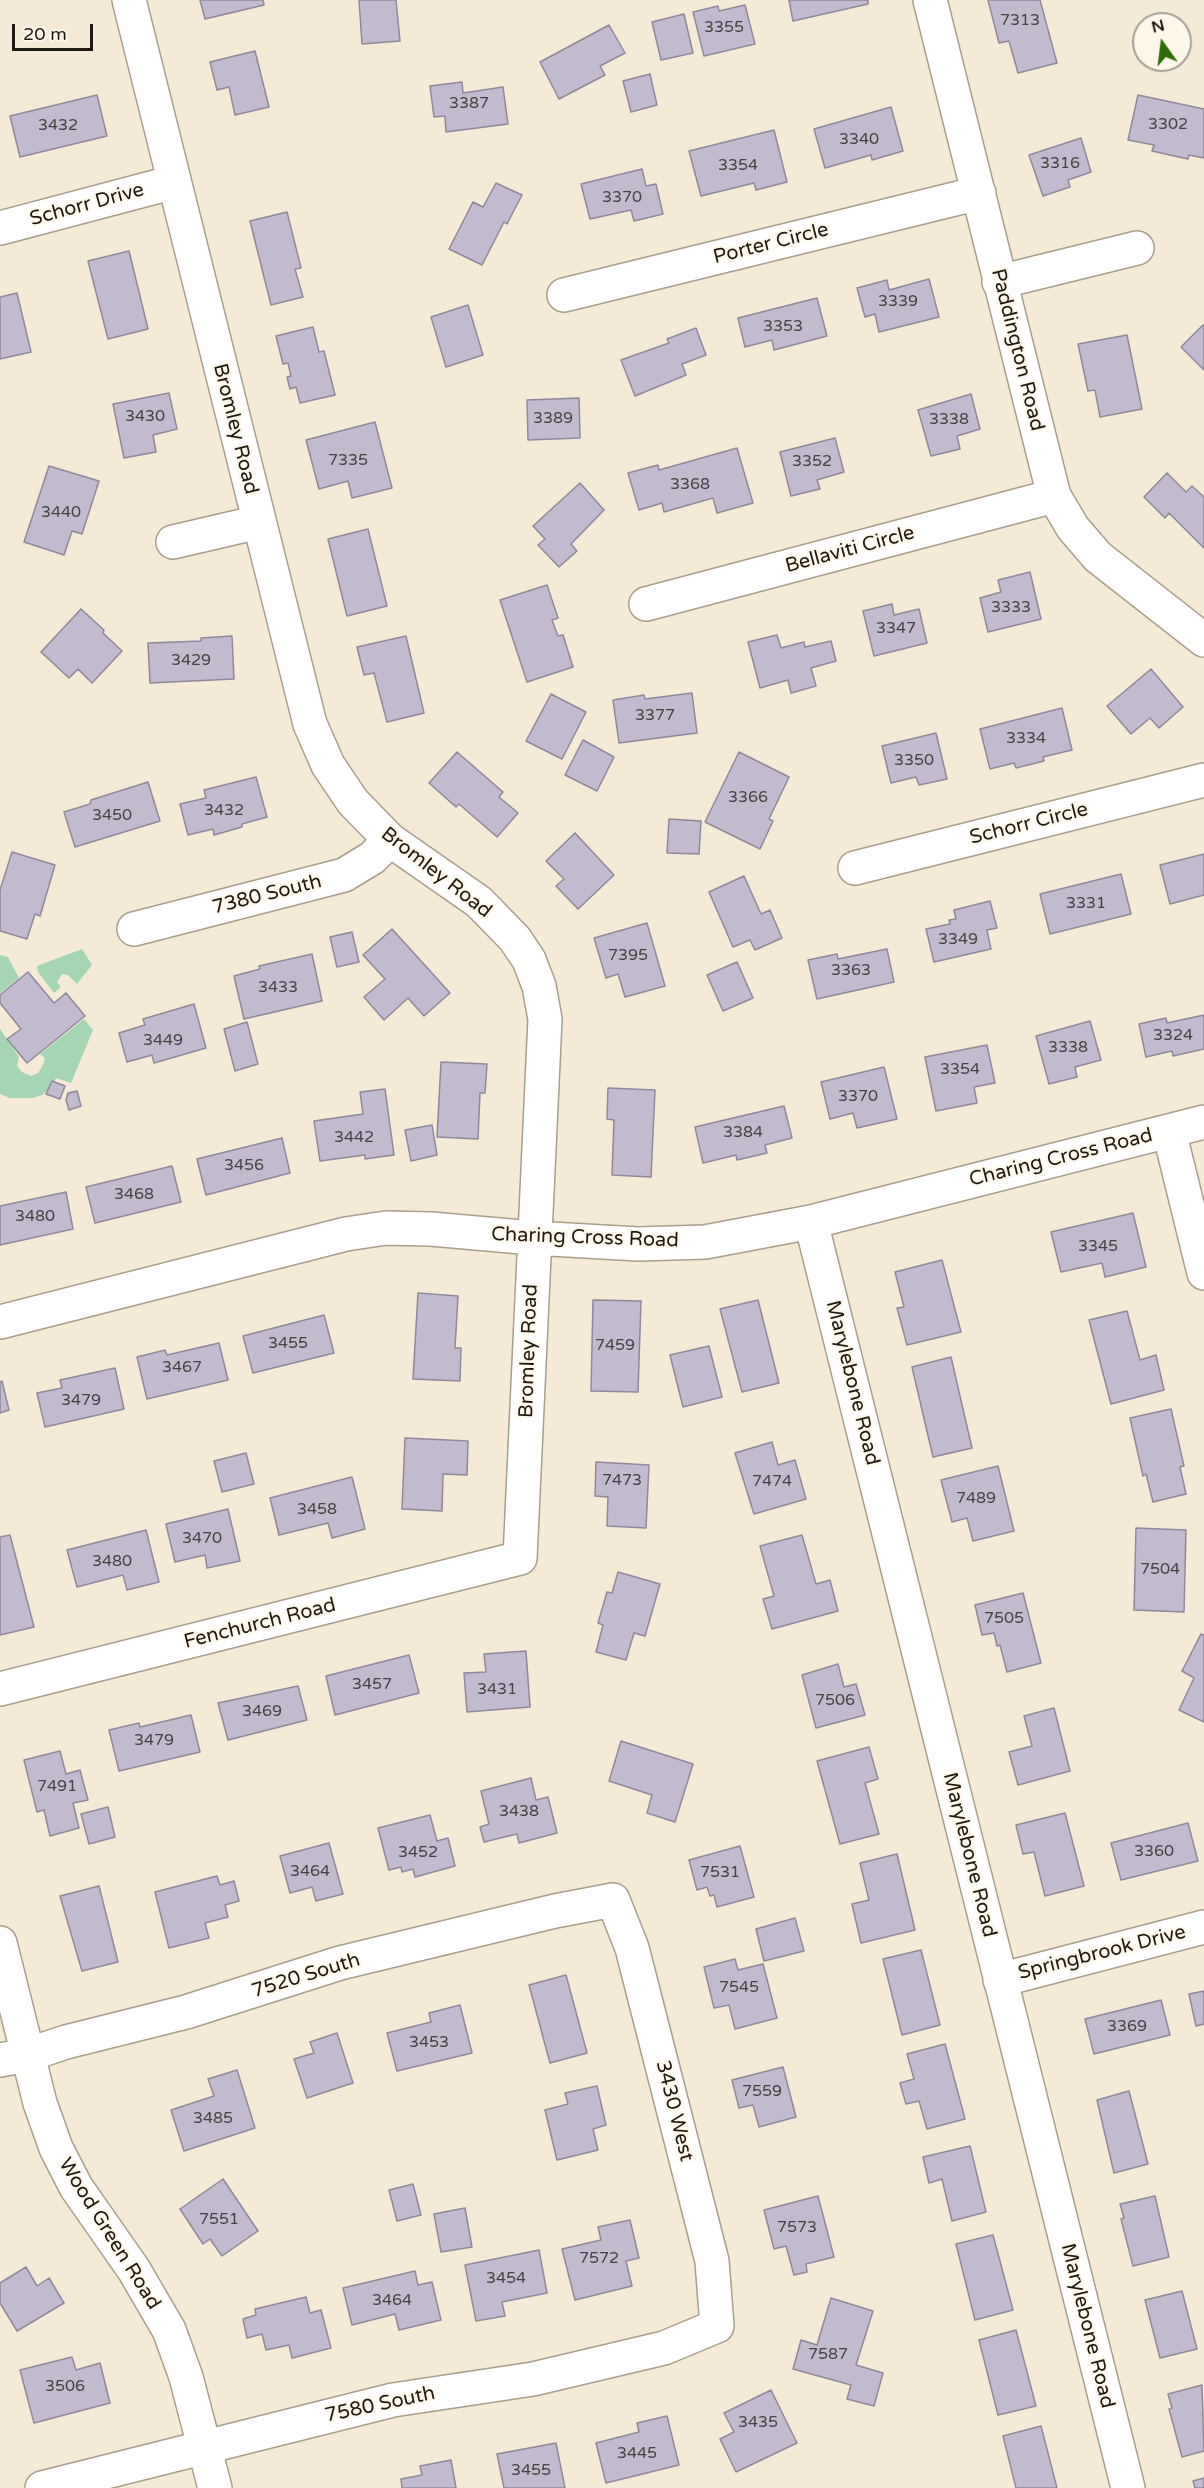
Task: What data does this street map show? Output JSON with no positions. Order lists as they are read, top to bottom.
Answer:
{
  "streets": {
    "street": [
      "Schorr Drive",
      "Porter Circle",
      "Paddington Road",
      "Bromley Road",
      "Bellaviti Circle",
      "Schorr Circle",
      "7380 South",
      "Charing Cross Road",
      "Marylebone Road",
      "Fenchurch Road",
      "Springbrook Drive",
      "7520 South",
      "3430 West",
      "Wood Green Road",
      "7580 South"
    ]
  },
  "crossings": [
    ["Schorr Drive", "Bromley Road"],
    ["Porter Circle", "Paddington Road"],
    ["Paddington Road", "Bellaviti Circle"],
    ["Bromley Road", "7380 South"],
    ["Bromley Road", "Charing Cross Road"],
    ["Bromley Road", "Fenchurch Road"],
    ["Charing Cross Road", "Marylebone Road"],
    ["Marylebone Road", "Springbrook Drive"],
    ["7520 South", "3430 West"],
    ["7520 South", "Wood Green Road"],
    ["3430 West", "7580 South"],
    ["Wood Green Road", "7580 South"]
  ],
  "house_numbers": [
    "7313",
    "3355",
    "3387",
    "3302",
    "3432",
    "3340",
    "3316",
    "3354",
    "3370",
    "3339",
    "3353",
    "3430",
    "3389",
    "3338",
    "7335",
    "3352",
    "3368",
    "3440",
    "3333",
    "3347",
    "3429",
    "3377",
    "3334",
    "3350",
    "3366",
    "3432",
    "3450",
    "3331",
    "3349",
    "7395",
    "3363",
    "3433",
    "3324",
    "3449",
    "3338",
    "3354",
    "3370",
    "3384",
    "3442",
    "3456",
    "3468",
    "3480",
    "3345",
    "3455",
    "7459",
    "3467",
    "3479",
    "7473",
    "7474",
    "7489",
    "3458",
    "3470",
    "3480",
    "7504",
    "7505",
    "3457",
    "3431",
    "7506",
    "3469",
    "3479",
    "7491",
    "3438",
    "3360",
    "3452",
    "3464",
    "7531",
    "7545",
    "3369",
    "3453",
    "7559",
    "3485",
    "7551",
    "7573",
    "7572",
    "3454",
    "3464",
    "7587",
    "3506",
    "3435",
    "3445",
    "3455"
  ],
  "scale_bar": "20 m",
  "north": "top"
}
